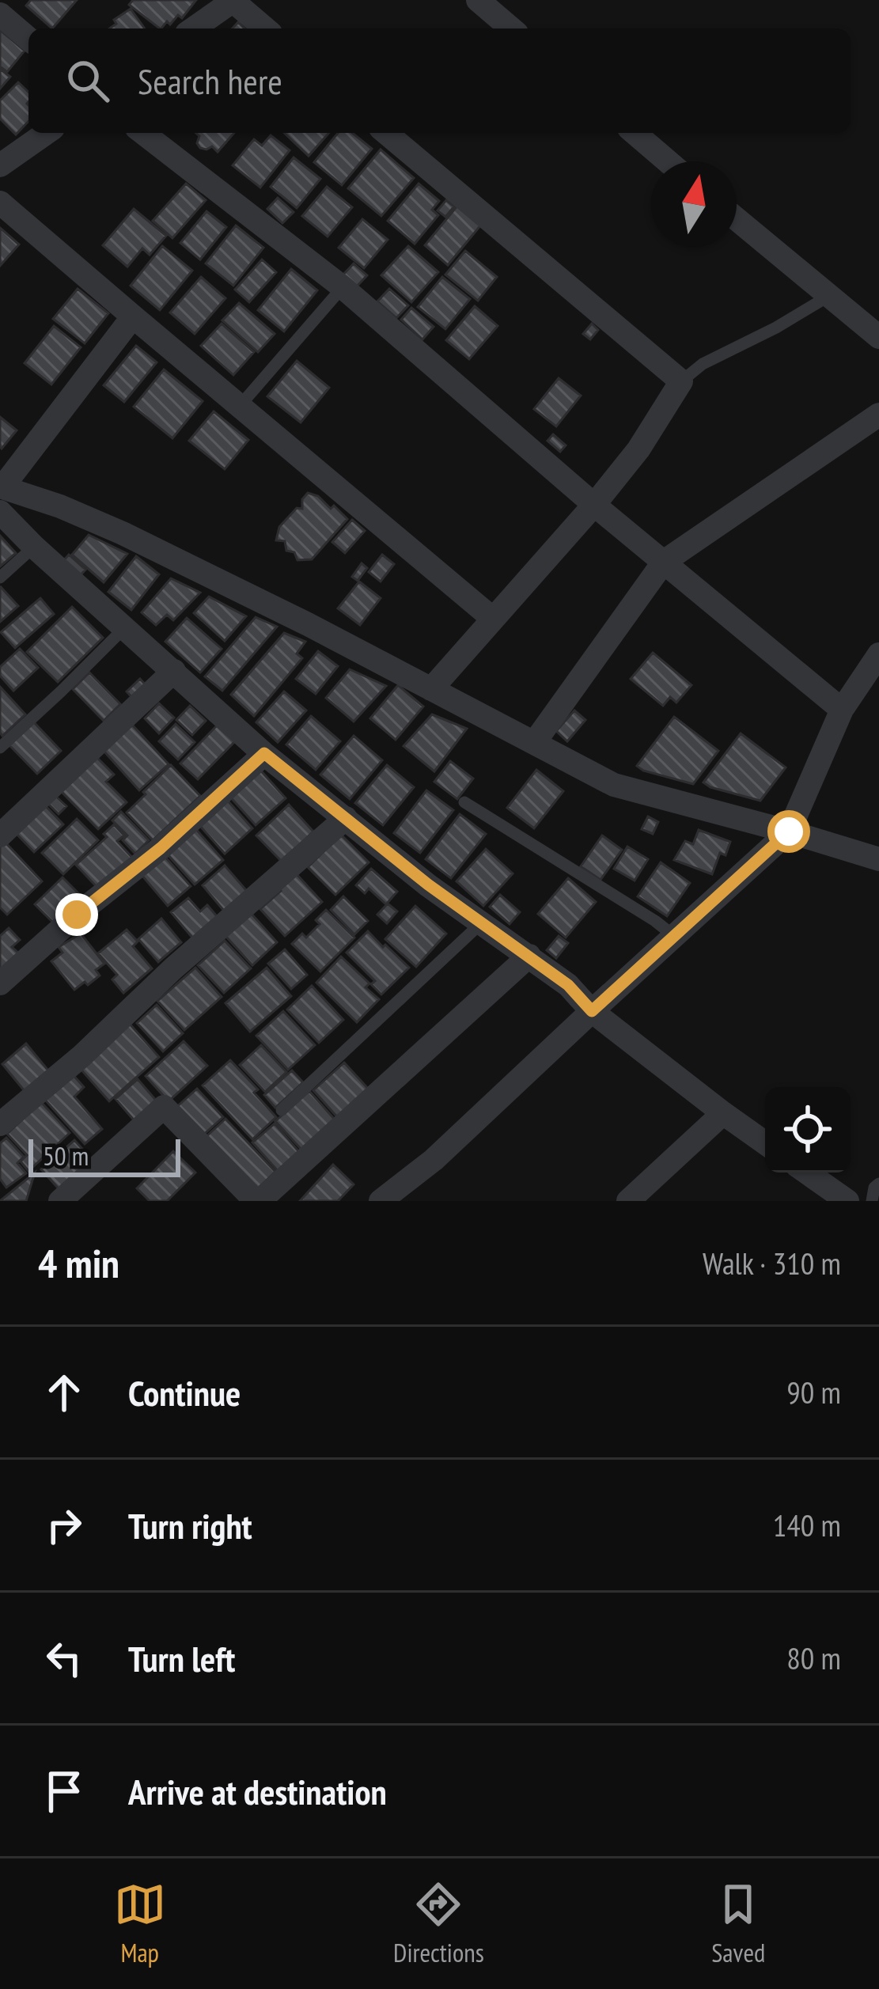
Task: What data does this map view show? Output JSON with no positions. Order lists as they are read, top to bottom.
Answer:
{
  "scale_bar": "50 m",
  "north": "top",
  "page": {
    "search": "Search here",
    "scale": "50 m",
    "heading": ["4 min", "Walk · 310 m"],
    "list": [
      ["Continue", "90 m"],
      ["Turn right", "140 m"],
      ["Turn left", "80 m"],
      "Arrive at destination"
    ],
    "nav": ["Map", "Directions", "Saved"]
  }
}
